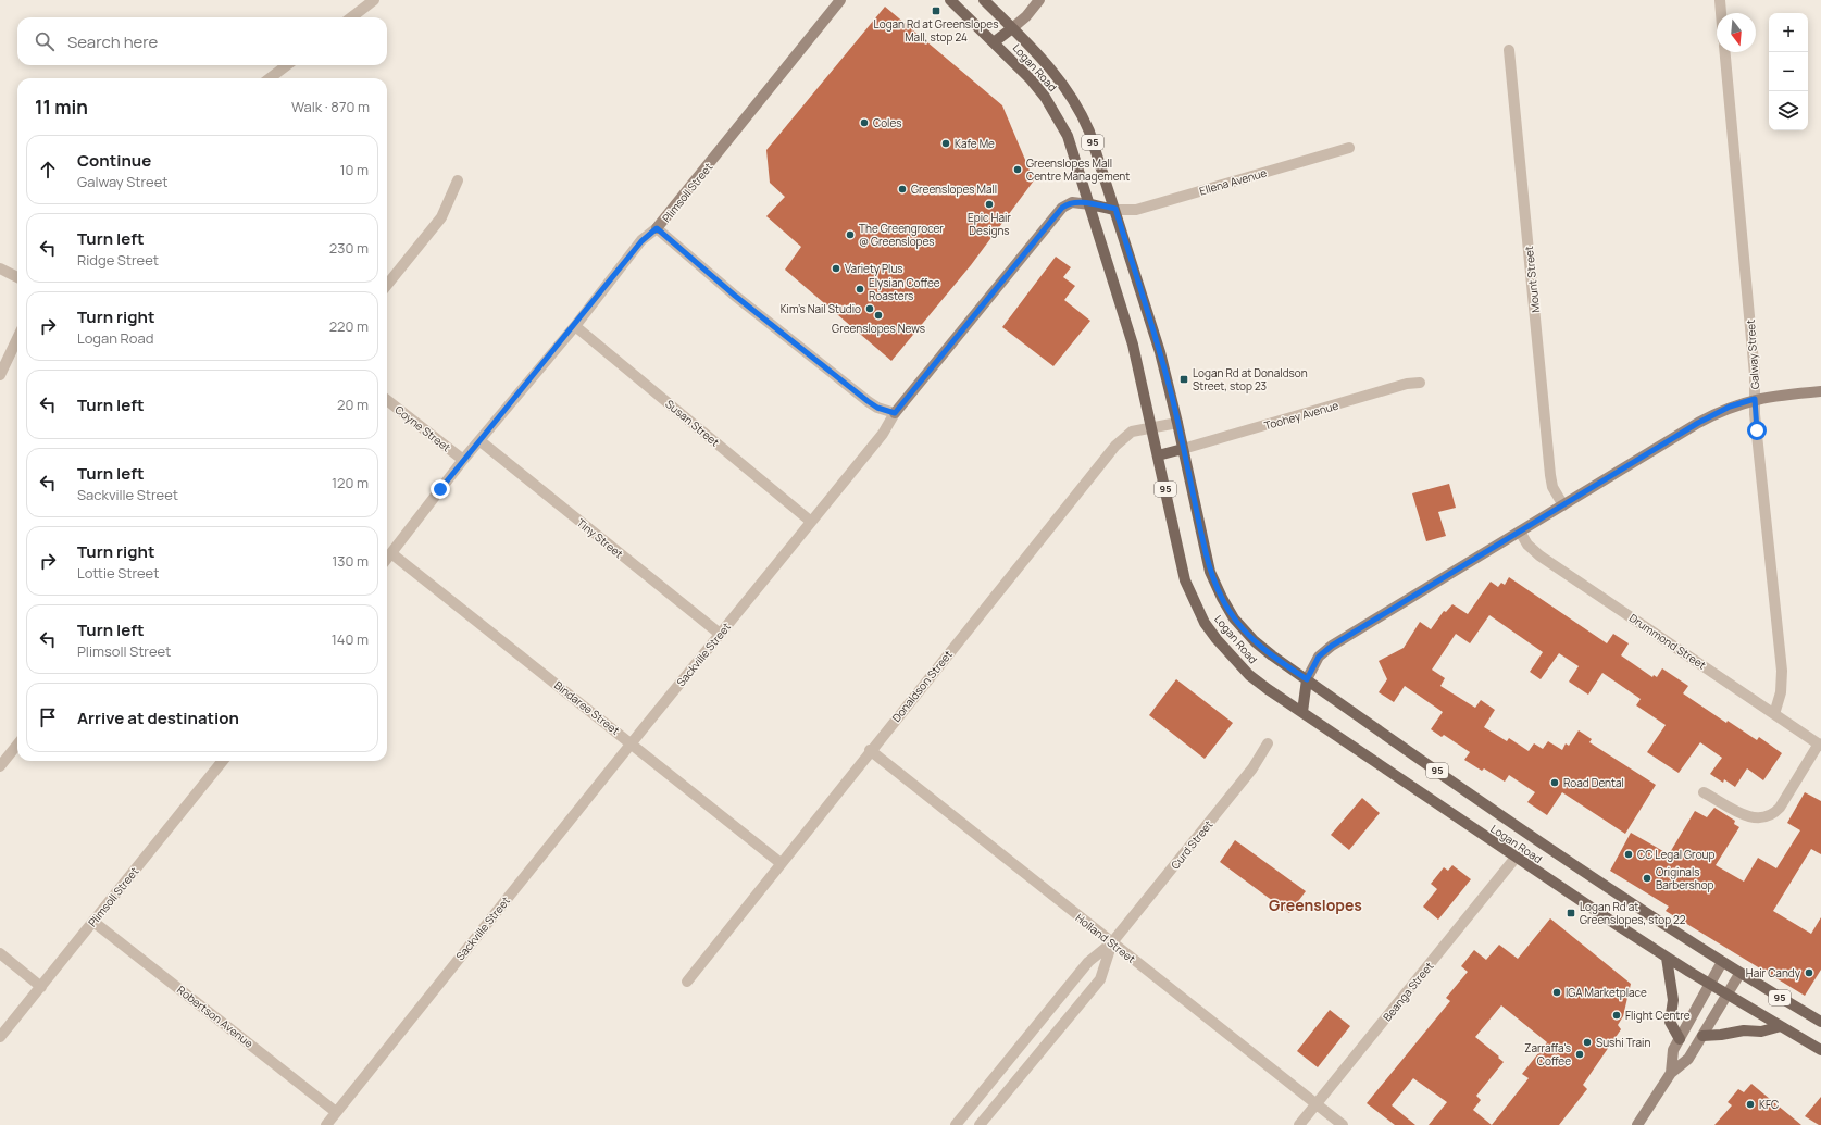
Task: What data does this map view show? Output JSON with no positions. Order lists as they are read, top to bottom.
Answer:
{
  "streets": {
    "main road": ["Logan Road", "95"],
    "street": [
      "Ellena Avenue",
      "Plimsoll Street",
      "Mount Street",
      "Galway Street",
      "Toohey Avenue",
      "Susan Street",
      "Coyne Street",
      "Tiny Street",
      "Drummond Street",
      "Sackville Street",
      "Donaldson Street",
      "Bindaree Street",
      "Curd Street",
      "Holland Street",
      "Beanga Street",
      "Robertson Avenue"
    ]
  },
  "crossings": [
    ["Logan Road", "Ellena Avenue"],
    ["Logan Road", "Toohey Avenue"],
    ["Logan Road", "Sackville Street"],
    ["Logan Road", "Donaldson Street"],
    ["Logan Road", "Beanga Street"],
    ["Plimsoll Street", "Susan Street"],
    ["Plimsoll Street", "Coyne Street"],
    ["Plimsoll Street", "Tiny Street"],
    ["Plimsoll Street", "Bindaree Street"],
    ["Plimsoll Street", "Robertson Avenue"],
    ["Galway Street", "Drummond Street"],
    ["Susan Street", "Sackville Street"],
    ["Tiny Street", "Sackville Street"],
    ["Sackville Street", "Bindaree Street"],
    ["Sackville Street", "Robertson Avenue"],
    ["Donaldson Street", "Bindaree Street"],
    ["Donaldson Street", "Holland Street"],
    ["Curd Street", "Holland Street"],
    ["Holland Street", "Beanga Street"]
  ],
  "districts": ["Greenslopes"],
  "places": {
    "transit": ["Logan Rd at Greenslopes Mall, stop 24", "Logan Rd at Donaldson Street, stop 23", "Logan Rd at Greenslopes, stop 22"],
    "other": [
      "Coles",
      "Kafe Me",
      "Greenslopes Mall Centre Management",
      "Greenslopes Mall",
      "Epic Hair Designs",
      "The Greengrocer @ Greenslopes",
      "Variety Plus",
      "Elysian Coffee Roasters",
      "Kim's Nail Studio",
      "Greenslopes News",
      "Road Dental",
      "CC Legal Group",
      "Originals Barbershop",
      "Hair Candy",
      "IGA Marketplace",
      "Flight Centre",
      "Sushi Train",
      "Zarraffa's Coffee",
      "KFC"
    ]
  },
  "north": "bottom",
  "page": {
    "map_buttons": ["+", "−"],
    "search": "Search here",
    "heading": ["11 min", "Walk · 870 m"],
    "list": [
      ["Continue", "Galway Street", "10 m"],
      ["Turn left", "Ridge Street", "230 m"],
      ["Turn right", "Logan Road", "220 m"],
      ["Turn left", "20 m"],
      ["Turn left", "Sackville Street", "120 m"],
      ["Turn right", "Lottie Street", "130 m"],
      ["Turn left", "Plimsoll Street", "140 m"],
      "Arrive at destination"
    ]
  }
}
